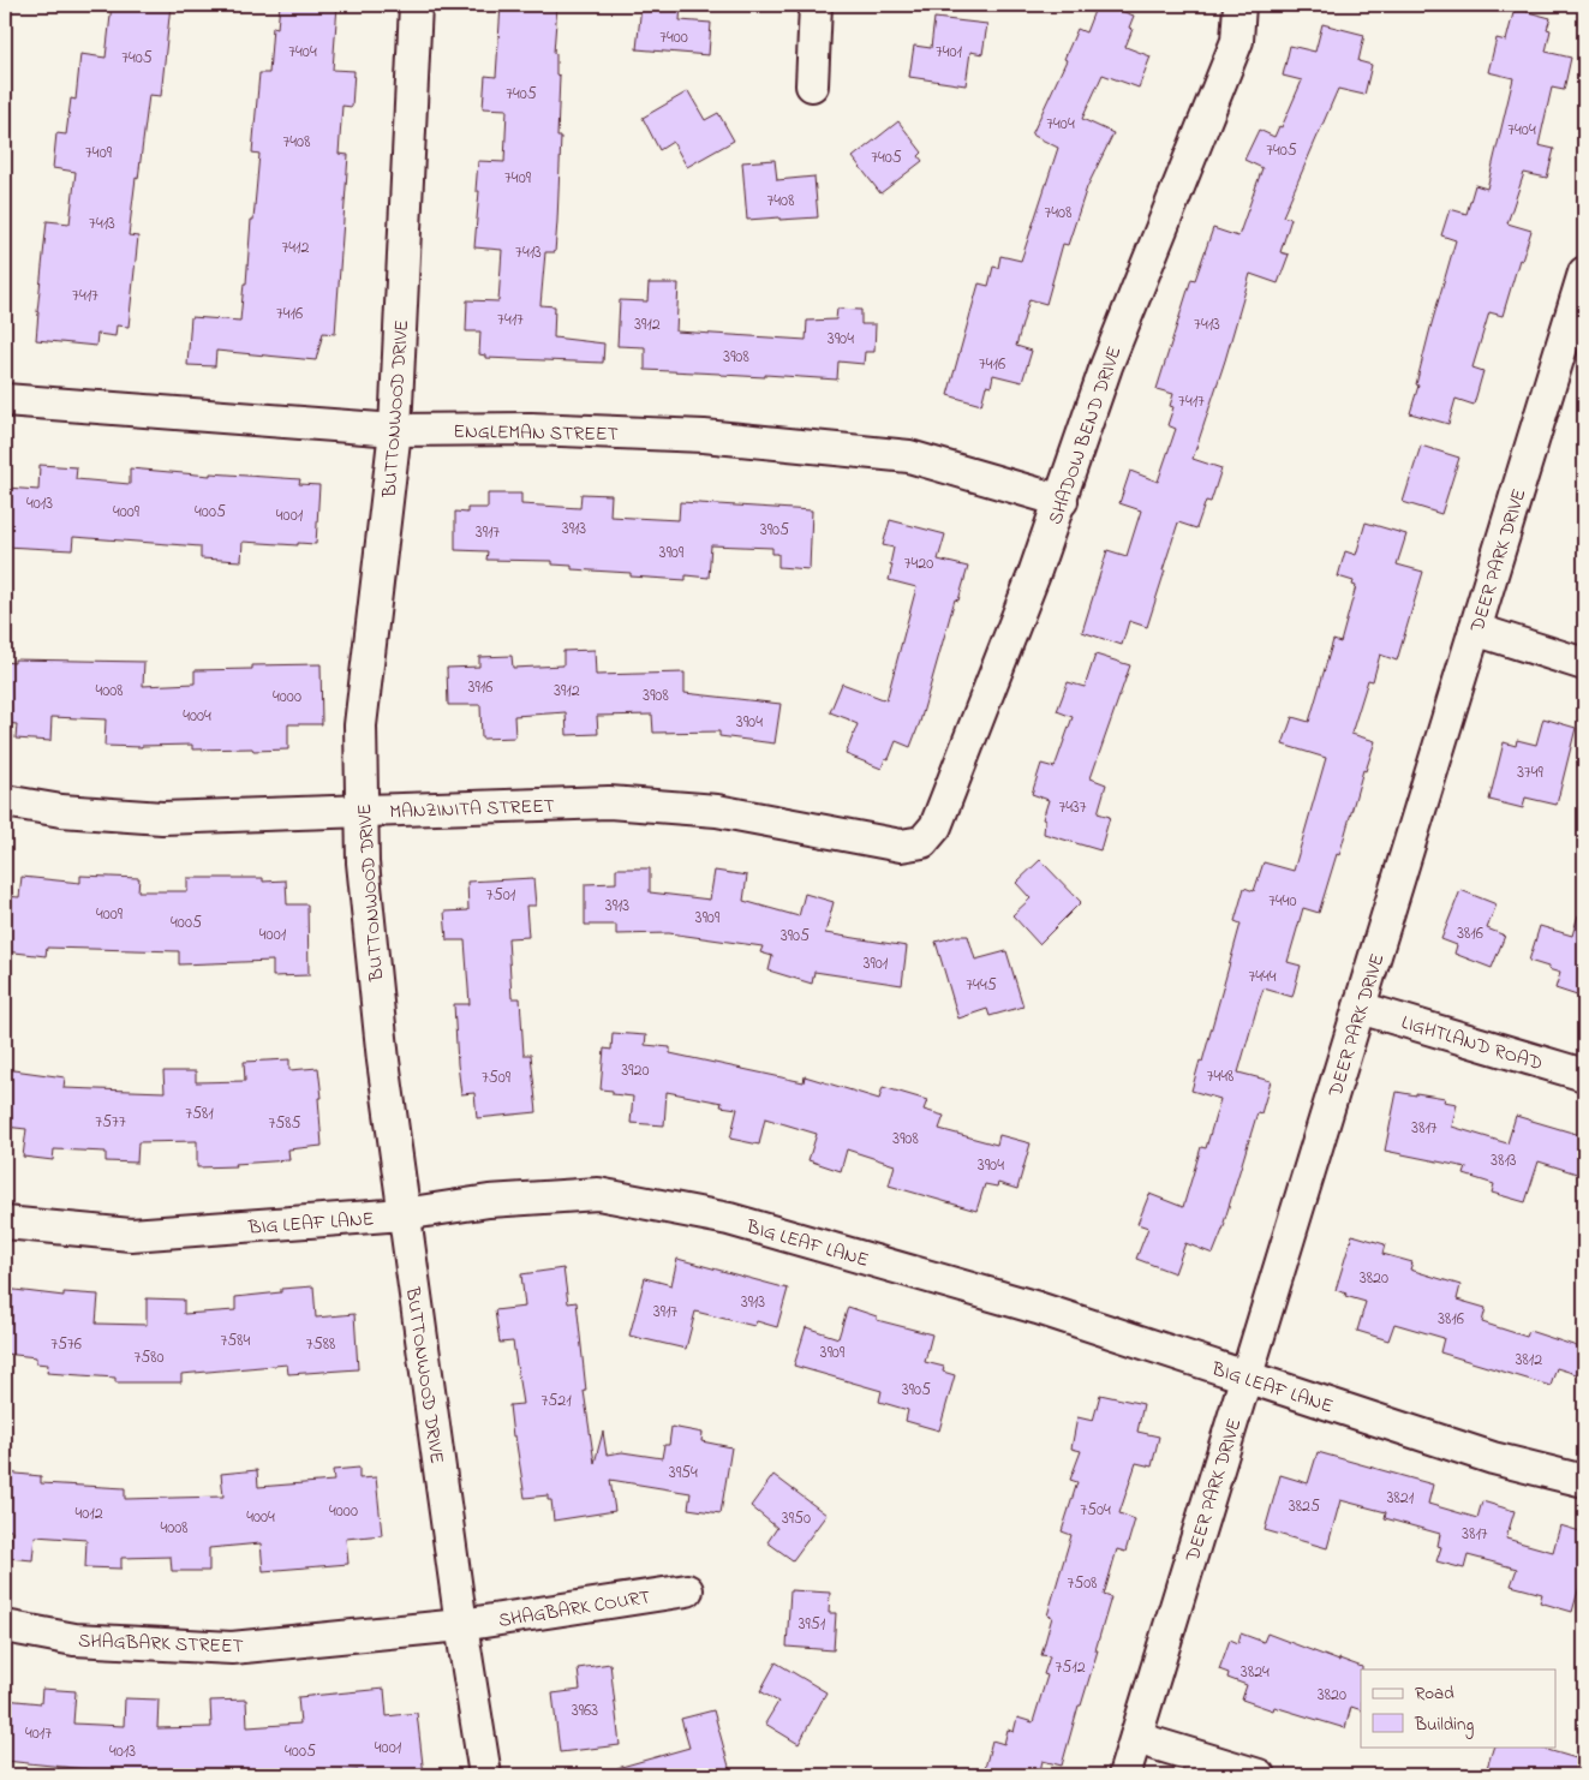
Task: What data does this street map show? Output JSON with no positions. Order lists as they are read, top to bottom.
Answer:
{
  "streets": {
    "street": [
      "BUTTONWOOD DRIVE",
      "ENGLEMAN STREET",
      "SHADOW BEND DRIVE",
      "DEER PARK DRIVE",
      "MANZINITA STREET",
      "LIGHTLAND ROAD",
      "BIG LEAF LANE",
      "SHAGBARK COURT",
      "SHAGBARK STREET"
    ]
  },
  "crossings": [
    ["BUTTONWOOD DRIVE", "ENGLEMAN STREET"],
    ["BUTTONWOOD DRIVE", "MANZINITA STREET"],
    ["BUTTONWOOD DRIVE", "BIG LEAF LANE"],
    ["BUTTONWOOD DRIVE", "SHAGBARK COURT"],
    ["BUTTONWOOD DRIVE", "SHAGBARK STREET"],
    ["ENGLEMAN STREET", "SHADOW BEND DRIVE"],
    ["SHADOW BEND DRIVE", "MANZINITA STREET"],
    ["DEER PARK DRIVE", "LIGHTLAND ROAD"],
    ["DEER PARK DRIVE", "BIG LEAF LANE"],
    ["SHAGBARK COURT", "SHAGBARK STREET"]
  ],
  "house_numbers": [
    "7400",
    "7404",
    "7401",
    "7405",
    "7405",
    "7404",
    "7404",
    "7408",
    "7405",
    "7409",
    "7405",
    "7409",
    "7408",
    "7408",
    "7413",
    "7412",
    "7413",
    "7417",
    "7416",
    "7417",
    "3912",
    "7413",
    "3904",
    "3908",
    "7416",
    "7417",
    "4013",
    "4009",
    "4005",
    "4001",
    "3913",
    "3905",
    "3917",
    "3909",
    "7420",
    "3916",
    "4008",
    "3912",
    "3908",
    "4000",
    "4004",
    "3904",
    "3749",
    "7437",
    "7501",
    "7440",
    "3913",
    "4009",
    "3909",
    "4005",
    "3816",
    "4001",
    "3905",
    "3901",
    "7444",
    "7445",
    "3920",
    "7448",
    "7509",
    "7581",
    "7577",
    "7585",
    "3817",
    "3908",
    "3813",
    "3904",
    "3820",
    "3913",
    "3917",
    "3816",
    "7584",
    "7576",
    "7588",
    "3909",
    "7580",
    "3812",
    "3905",
    "7521",
    "3954",
    "3821",
    "3825",
    "7504",
    "4000",
    "4012",
    "4004",
    "3950",
    "4008",
    "3817",
    "7508",
    "3951",
    "7512",
    "3824",
    "3820",
    "3963",
    "4017",
    "4001",
    "4013",
    "4005"
  ],
  "legend": ["Road", "Building"]
}
